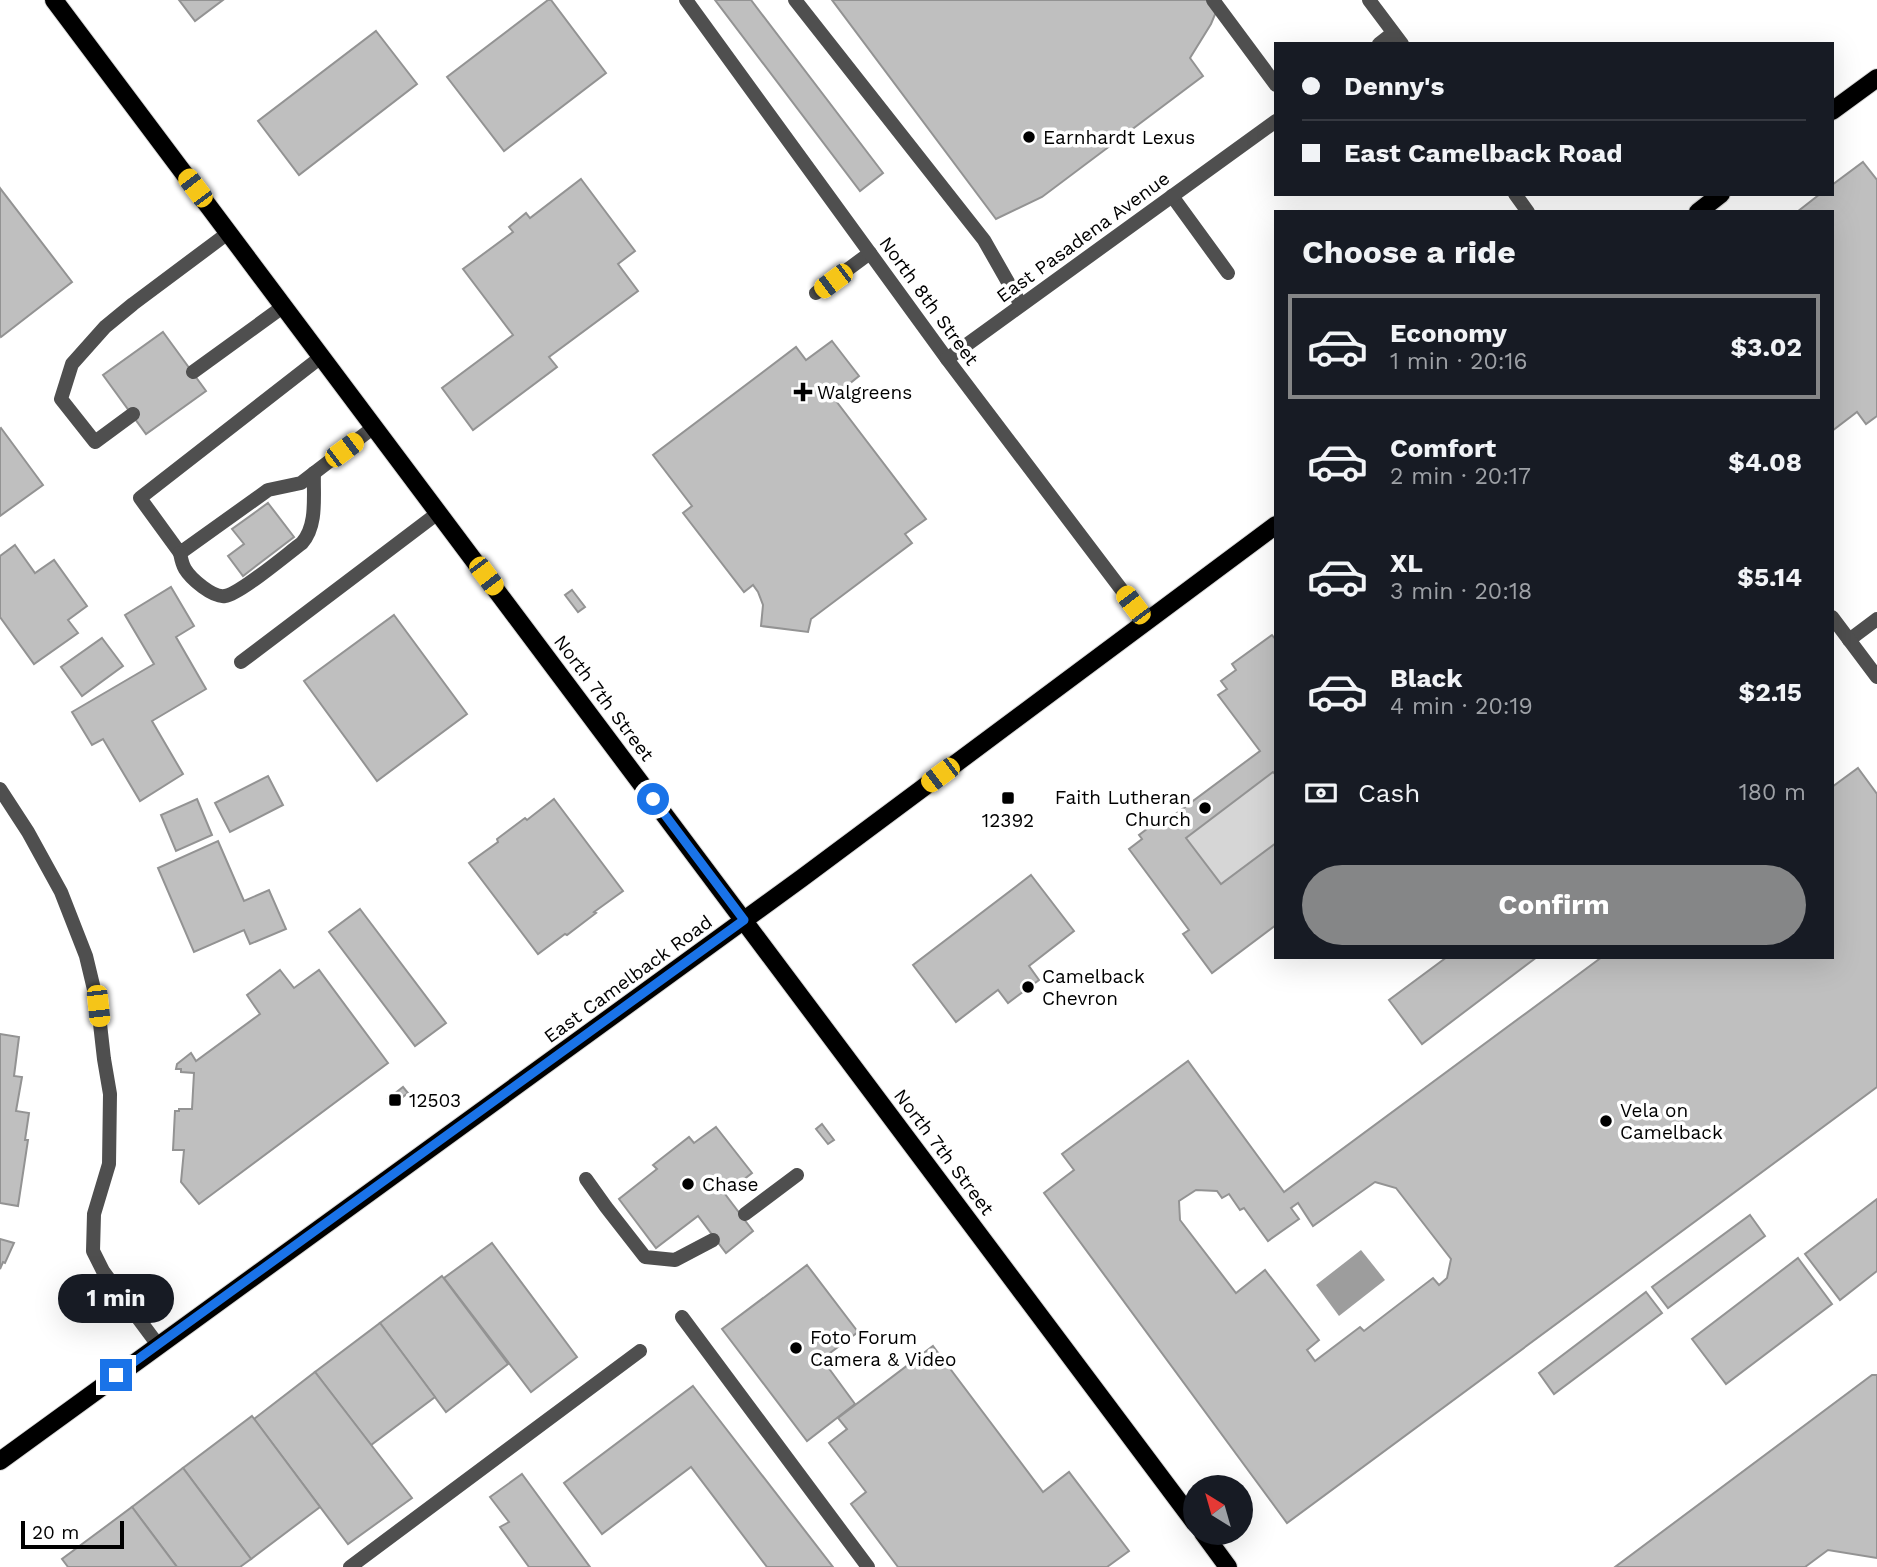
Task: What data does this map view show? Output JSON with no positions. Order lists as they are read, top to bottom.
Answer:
{
  "streets": {
    "main road": ["North 7th Street", "East Camelback Road"],
    "street": ["East Pasadena Avenue", "North 8th Street"]
  },
  "crossings": [
    ["East Pasadena Avenue", "North 8th Street"],
    ["North 8th Street", "East Camelback Road"],
    ["North 7th Street", "East Camelback Road"]
  ],
  "places": {
    "other": [
      "Earnhardt Lexus",
      "Faith Lutheran Church",
      "Camelback Chevron",
      "Vela on Camelback",
      "Chase",
      "Foto Forum Camera & Video"
    ],
    "health": ["Walgreens"],
    "transit": ["12392", "12503"]
  },
  "scale_bar": "20 m",
  "north": "top left",
  "page": {
    "banner": ["Denny's", "East Camelback Road"],
    "heading": "Choose a ride",
    "list": [
      {
        "name": "Economy",
        "note": "1 min · 20:16",
        "value": "$3.02"
      },
      {
        "name": "Comfort",
        "note": "2 min · 20:17",
        "value": "$4.08"
      },
      {
        "name": "XL",
        "note": "3 min · 20:18",
        "value": "$5.14"
      },
      {
        "name": "Black",
        "note": "4 min · 20:19",
        "value": "$2.15"
      }
    ],
    "pay": ["Cash", "180 m"],
    "buttons": "Confirm",
    "bubble": "1 min",
    "scale": "20 m"
  }
}
